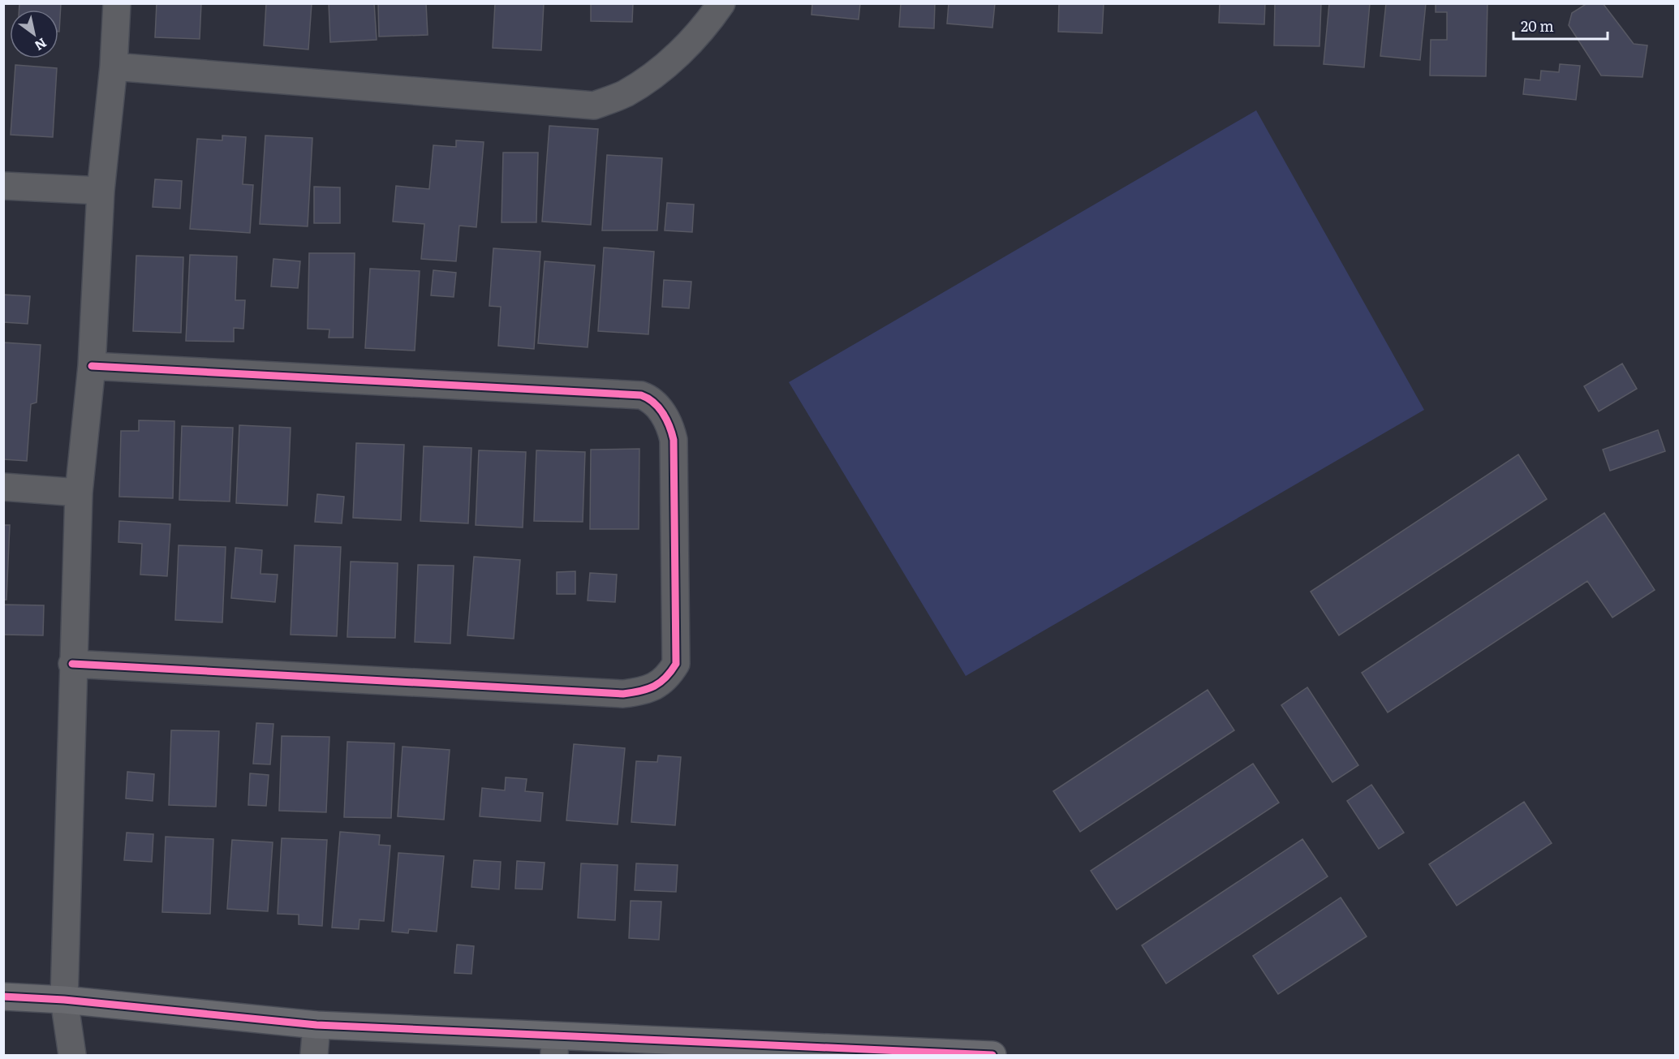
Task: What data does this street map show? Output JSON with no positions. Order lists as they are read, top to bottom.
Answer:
{
  "scale_bar": "20 m",
  "north": "bottom right"
}
